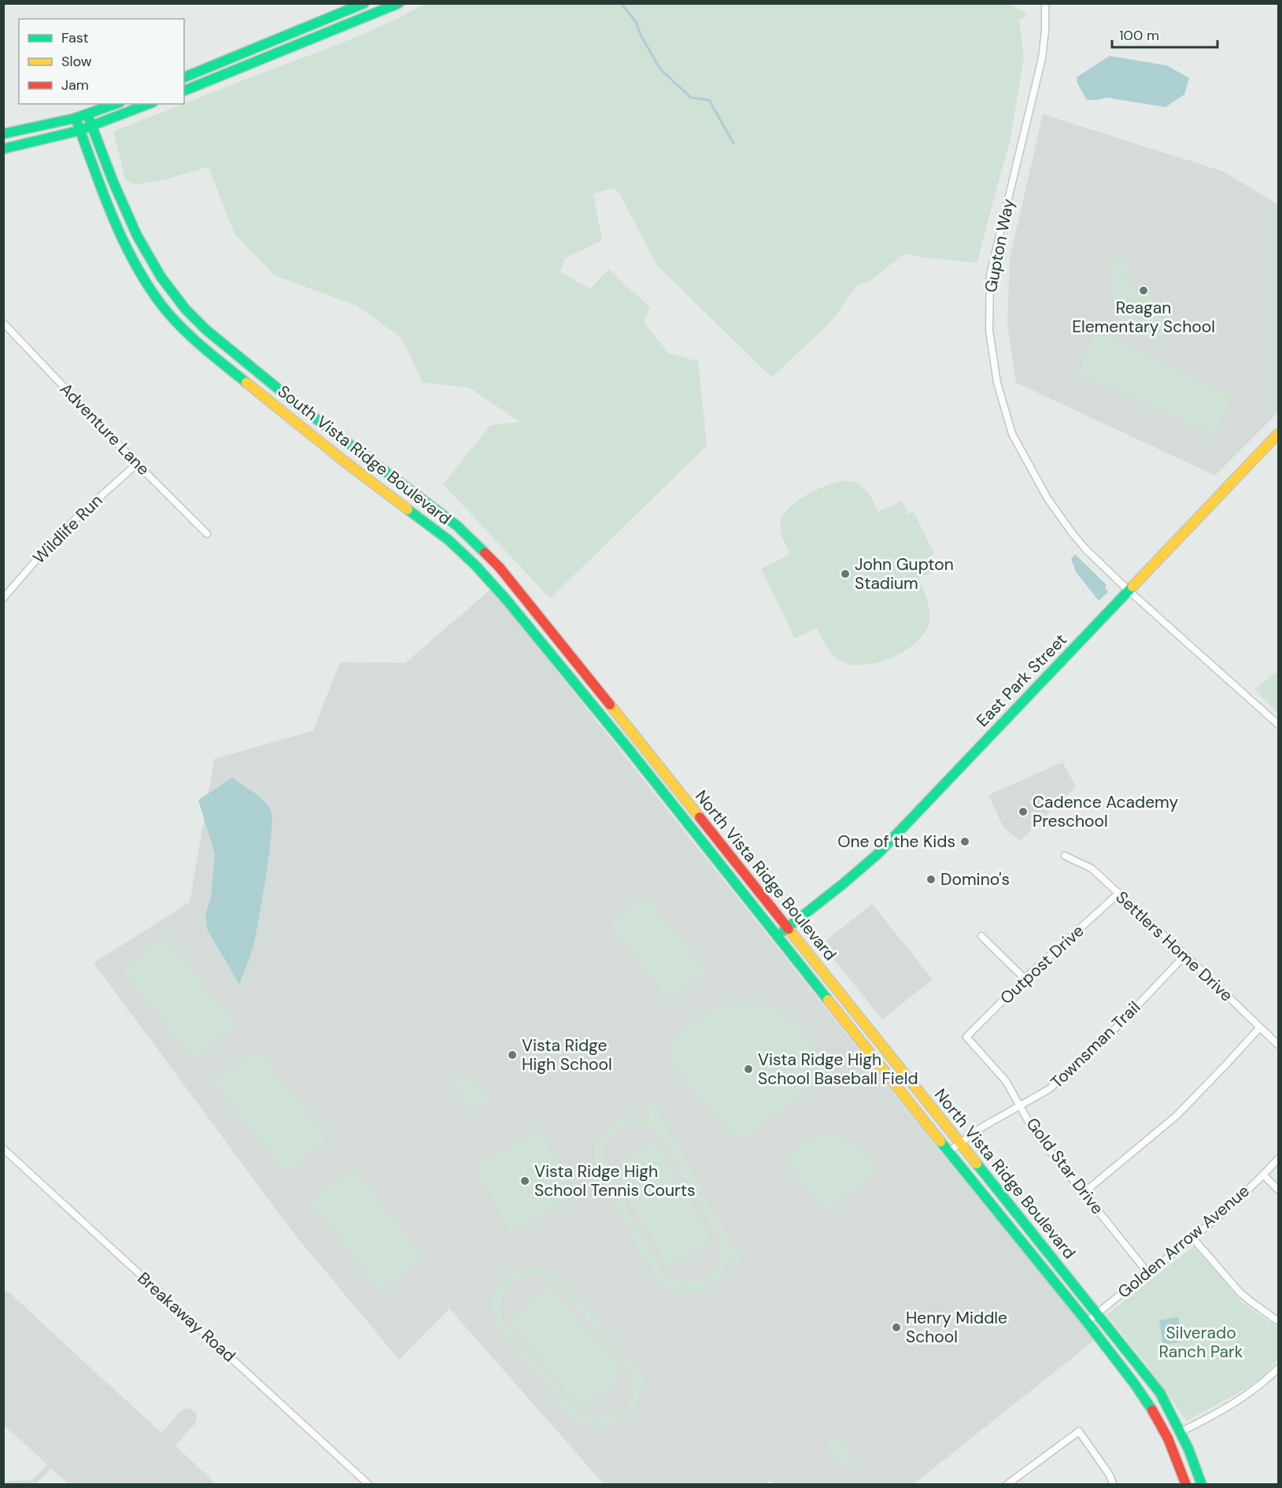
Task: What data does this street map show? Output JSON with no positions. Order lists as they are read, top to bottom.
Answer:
{
  "streets": {
    "street": [
      "Gupton Way",
      "Adventure Lane",
      "South Vista Ridge Boulevard",
      "Wildlife Run",
      "East Park Street",
      "North Vista Ridge Boulevard",
      "Settlers Home Drive",
      "Outpost Drive",
      "Townsman Trail",
      "Gold Star Drive",
      "Golden Arrow Avenue",
      "Breakaway Road"
    ]
  },
  "crossings": [
    ["Gupton Way", "East Park Street"],
    ["Adventure Lane", "Wildlife Run"],
    ["South Vista Ridge Boulevard", "North Vista Ridge Boulevard"],
    ["East Park Street", "North Vista Ridge Boulevard"],
    ["North Vista Ridge Boulevard", "Townsman Trail"],
    ["North Vista Ridge Boulevard", "Golden Arrow Avenue"],
    ["Settlers Home Drive", "Outpost Drive"],
    ["Settlers Home Drive", "Townsman Trail"],
    ["Outpost Drive", "Gold Star Drive"],
    ["Townsman Trail", "Gold Star Drive"],
    ["Gold Star Drive", "Golden Arrow Avenue"]
  ],
  "parks": ["Silverado Ranch Park"],
  "places": [
    "Reagan Elementary School",
    "John Gupton Stadium",
    "Cadence Academy Preschool",
    "One of the Kids",
    "Domino's",
    "Vista Ridge High School",
    "Vista Ridge High School Baseball Field",
    "Vista Ridge High School Tennis Courts",
    "Henry Middle School"
  ],
  "legend": ["Fast", "Slow", "Jam"],
  "scale_bar": "100 m"
}
